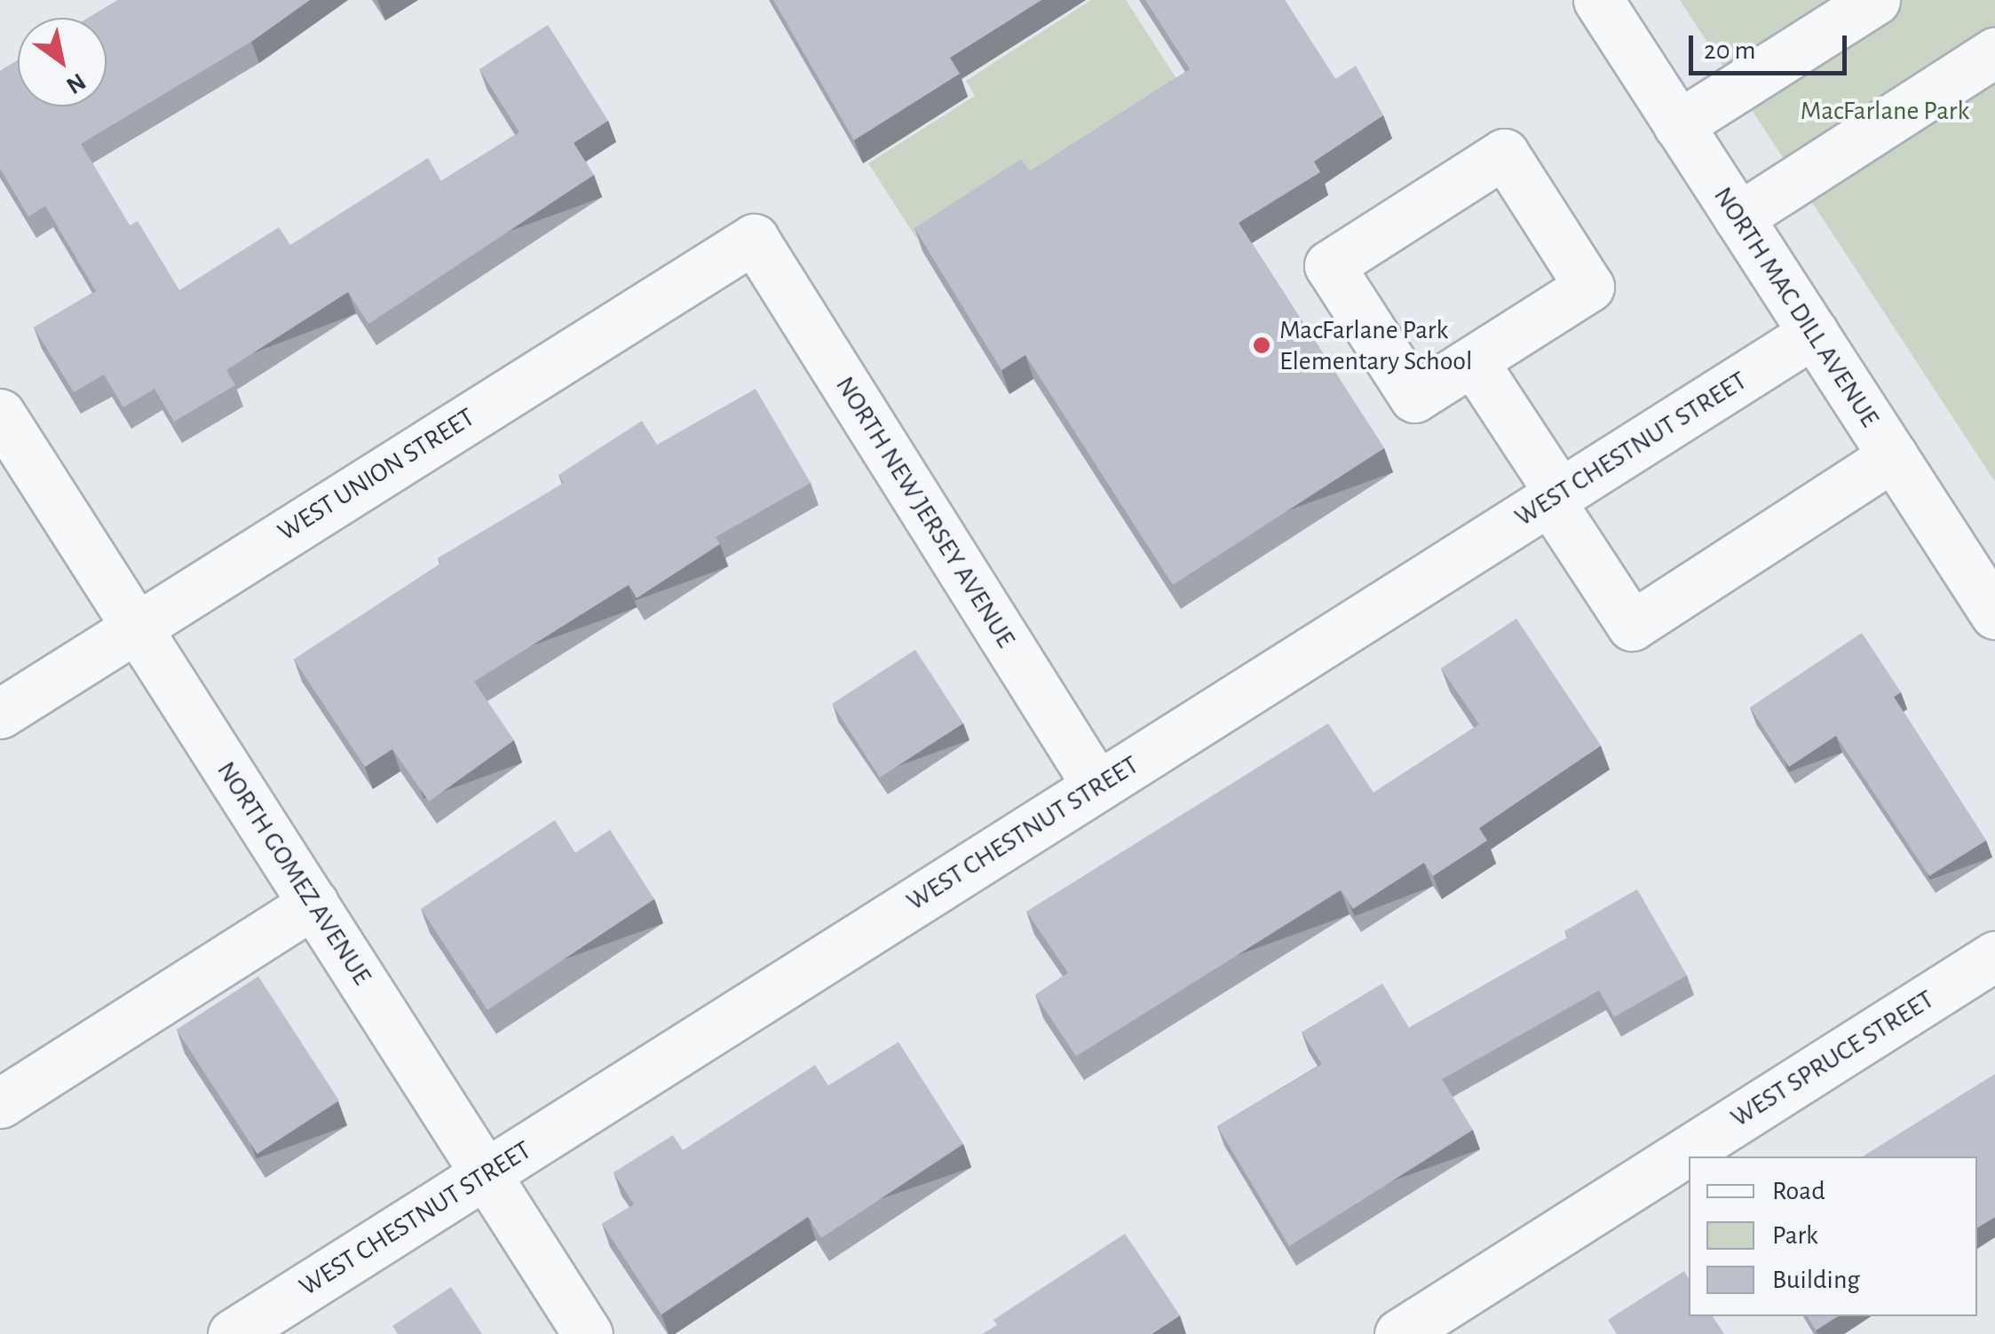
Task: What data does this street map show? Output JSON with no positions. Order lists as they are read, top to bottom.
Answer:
{
  "streets": {
    "street": [
      "NORTH MAC DILL AVENUE",
      "WEST CHESTNUT STREET",
      "WEST UNION STREET",
      "NORTH NEW JERSEY AVENUE",
      "NORTH GOMEZ AVENUE",
      "WEST SPRUCE STREET"
    ]
  },
  "crossings": [
    ["NORTH MAC DILL AVENUE", "WEST CHESTNUT STREET"],
    ["WEST CHESTNUT STREET", "NORTH NEW JERSEY AVENUE"],
    ["WEST CHESTNUT STREET", "NORTH GOMEZ AVENUE"],
    ["WEST UNION STREET", "NORTH NEW JERSEY AVENUE"],
    ["WEST UNION STREET", "NORTH GOMEZ AVENUE"]
  ],
  "parks": ["MacFarlane Park"],
  "places": ["MacFarlane Park Elementary School"],
  "legend": ["Road", "Park", "Building"],
  "scale_bar": "20 m",
  "north": "bottom right"
}
